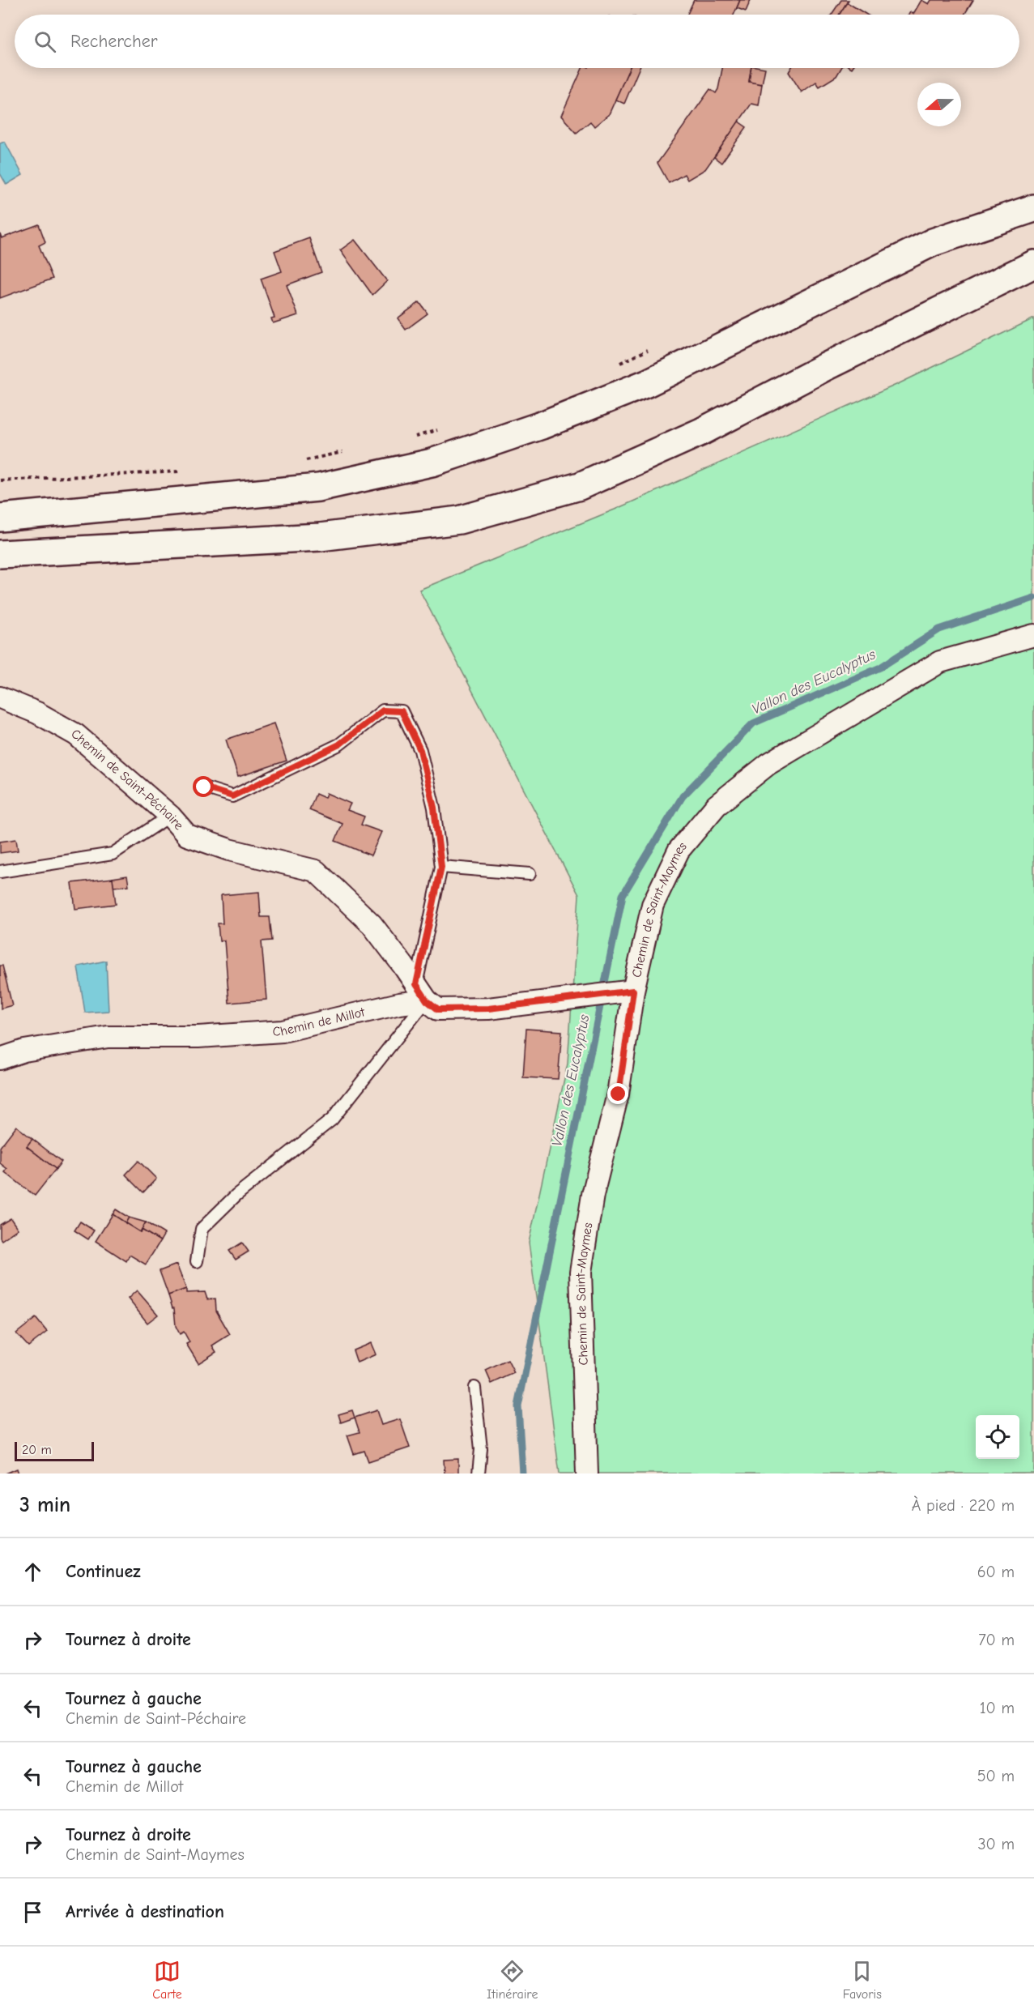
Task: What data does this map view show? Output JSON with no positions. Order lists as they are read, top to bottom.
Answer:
{
  "streets": {
    "street": ["Chemin de Saint-Péchaire", "Chemin de Saint-Maymes", "Chemin de Millot"]
  },
  "crossings": [
    ["Chemin de Saint-Péchaire", "Chemin de Millot"],
    ["Chemin de Saint-Maymes", "Chemin de Millot"]
  ],
  "water": ["Vallon des Eucalyptus"],
  "scale_bar": "20 m",
  "north": "left",
  "page": {
    "search": "Rechercher",
    "scale": "20 m",
    "heading": ["3 min", "À pied · 220 m"],
    "list": [
      ["Continuez", "60 m"],
      ["Tournez à droite", "70 m"],
      ["Tournez à gauche", "Chemin de Saint-Péchaire", "10 m"],
      ["Tournez à gauche", "Chemin de Millot", "50 m"],
      ["Tournez à droite", "Chemin de Saint-Maymes", "30 m"],
      "Arrivée à destination"
    ],
    "nav": ["Carte", "Itinéraire", "Favoris"]
  }
}
